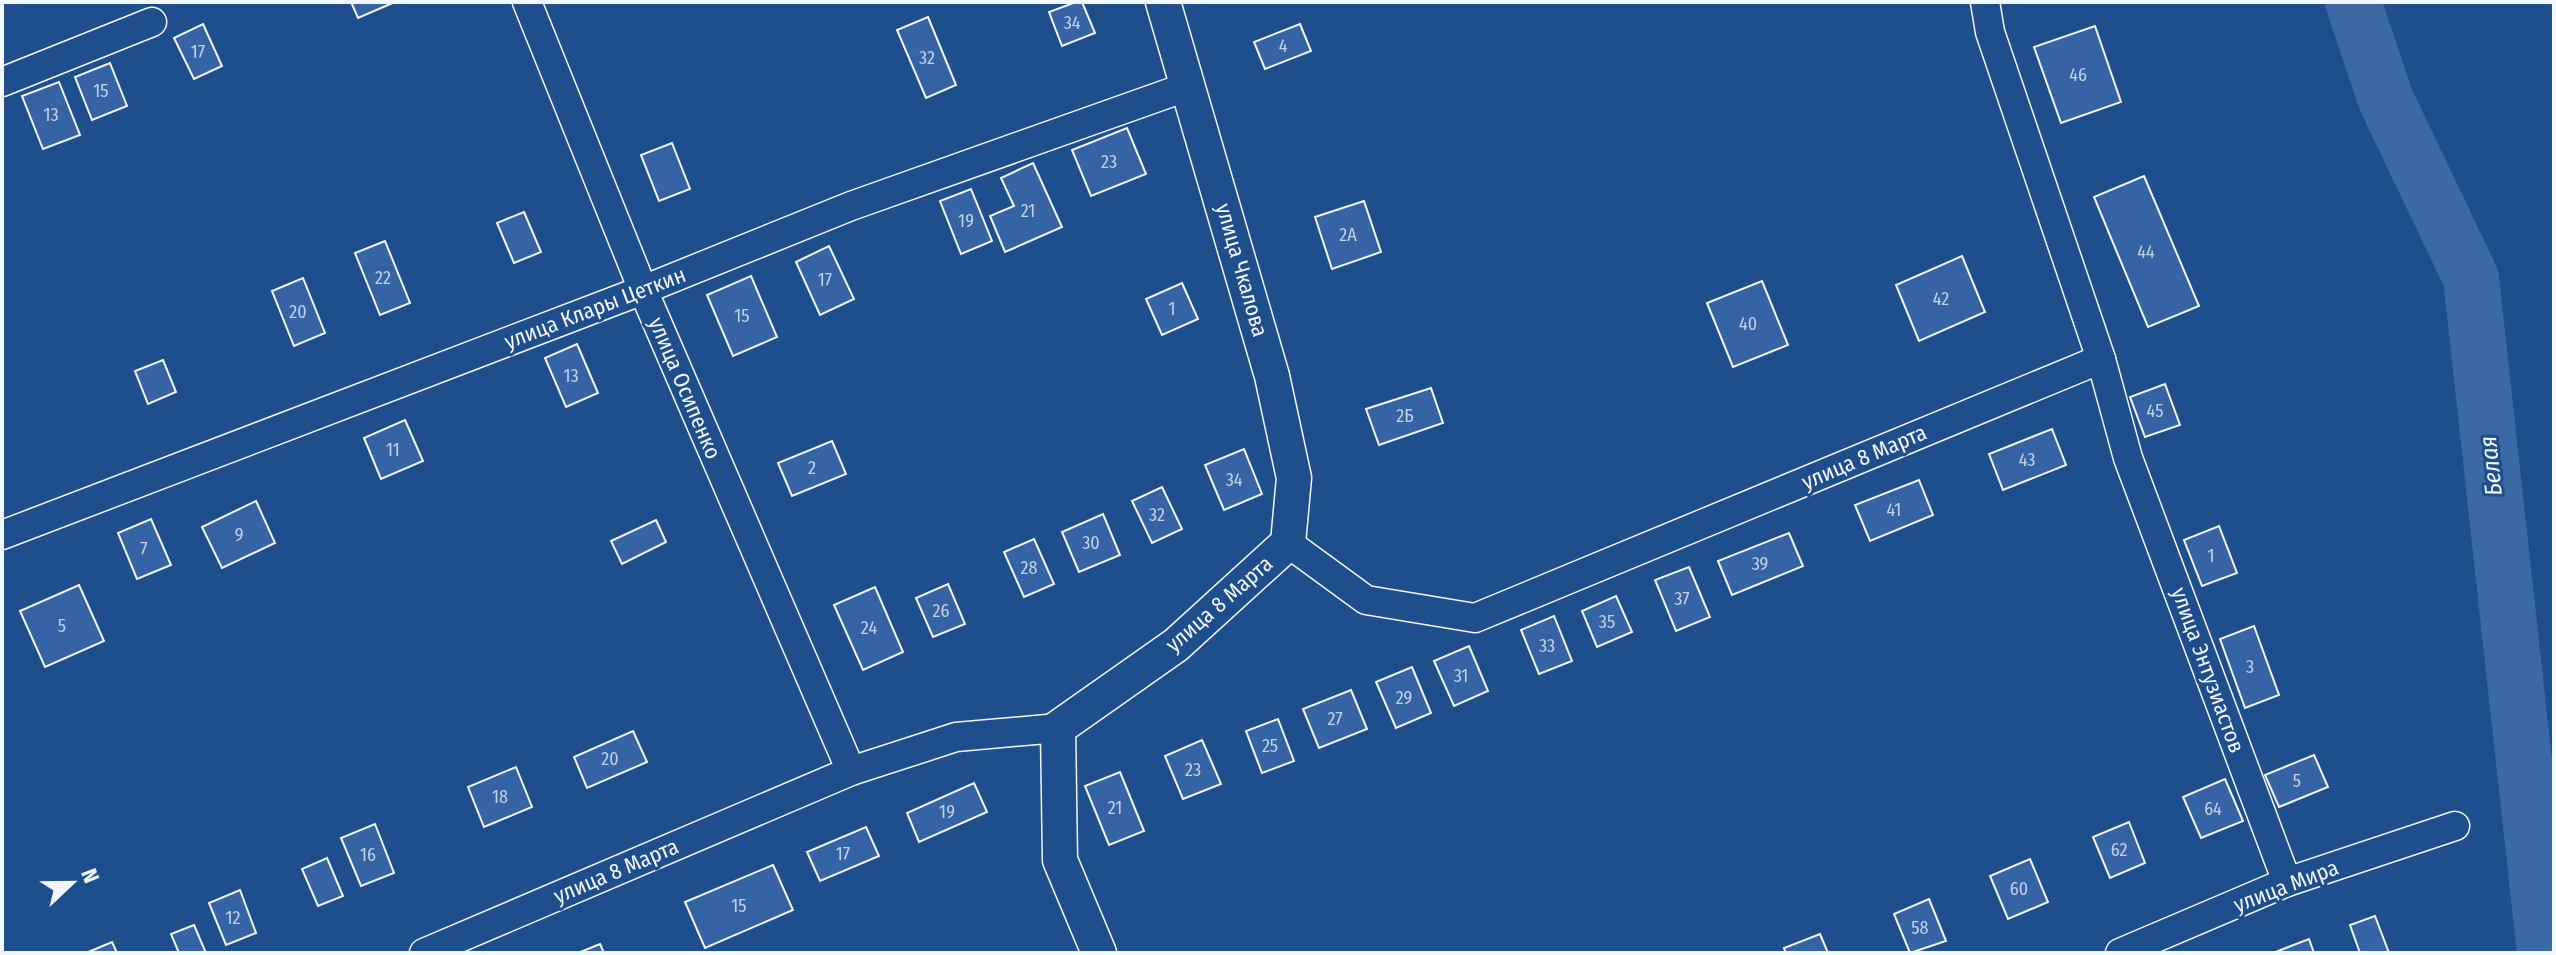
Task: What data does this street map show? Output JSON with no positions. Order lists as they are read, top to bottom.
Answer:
{
  "streets": {
    "street": [
      "улица Чкалова",
      "улица Клары Цеткин",
      "улица Осипенко",
      "улица 8 Марта",
      "улица Энтузиастов",
      "улица Мира"
    ]
  },
  "crossings": [
    ["улица Чкалова", "улица Клары Цеткин"],
    ["улица Чкалова", "улица 8 Марта"],
    ["улица Клары Цеткин", "улица Осипенко"],
    ["улица Осипенко", "улица 8 Марта"],
    ["улица 8 Марта", "улица Энтузиастов"],
    ["улица Энтузиастов", "улица Мира"]
  ],
  "water": ["Белая"],
  "house_numbers": [
    "34",
    "4",
    "17",
    "32",
    "46",
    "15",
    "13",
    "23",
    "21",
    "19",
    "2А",
    "44",
    "22",
    "17",
    "42",
    "1",
    "20",
    "15",
    "40",
    "13",
    "45",
    "2Б",
    "11",
    "43",
    "2",
    "34",
    "41",
    "32",
    "9",
    "30",
    "7",
    "1",
    "39",
    "28",
    "37",
    "26",
    "35",
    "5",
    "24",
    "33",
    "3",
    "31",
    "29",
    "27",
    "25",
    "20",
    "23",
    "5",
    "18",
    "21",
    "64",
    "19",
    "62",
    "17",
    "16",
    "60",
    "15",
    "12",
    "58"
  ],
  "north": "right"
}
